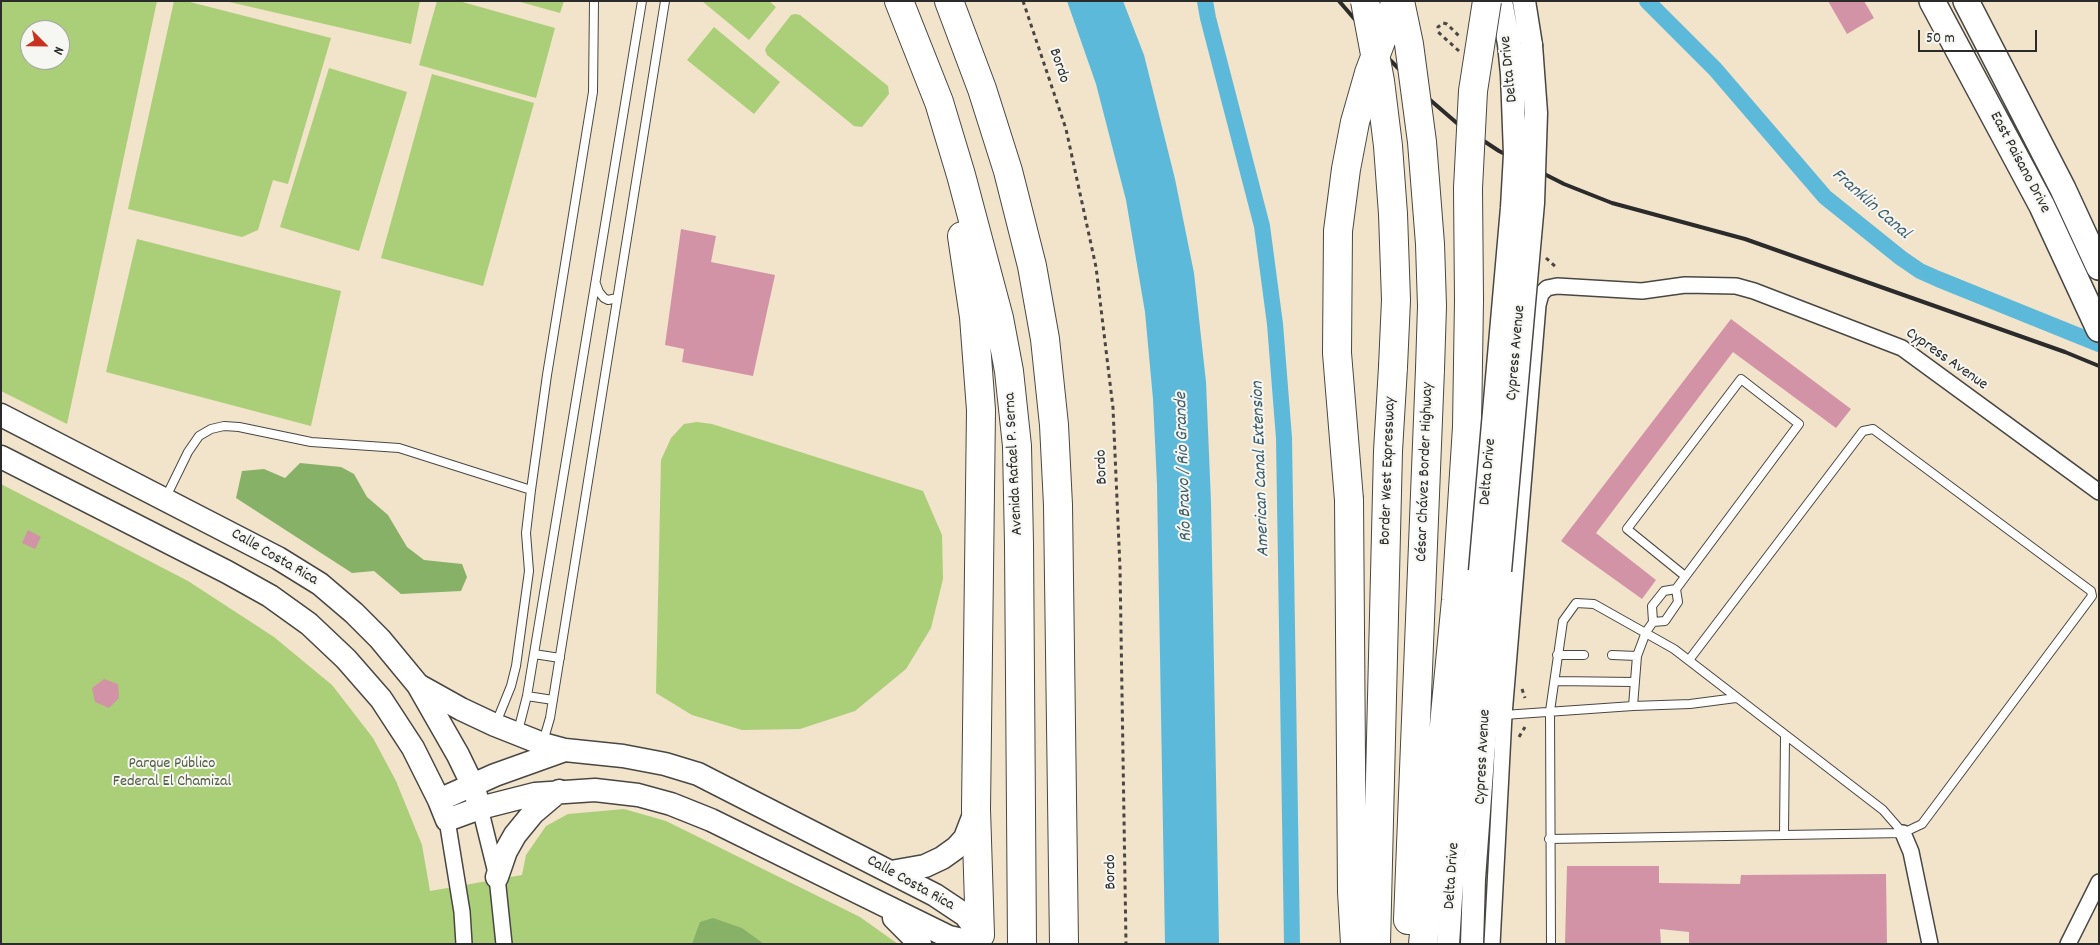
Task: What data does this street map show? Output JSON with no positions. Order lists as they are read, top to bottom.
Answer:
{
  "streets": {
    "highway": ["Avenida Rafael P. Serna", "Border West Expressway", "César Chávez Border Highway"],
    "main road": ["Delta Drive", "East Paisano Drive", "Calle Costa Rica"],
    "street": ["Cypress Avenue"],
    "path": ["Bordo"]
  },
  "water": ["Franklin Canal", "Río Bravo / Rio Grande", "American Canal Extension"],
  "parks": ["Parque Público Federal El Chamizal"],
  "scale_bar": "50 m",
  "north": "bottom right"
}
